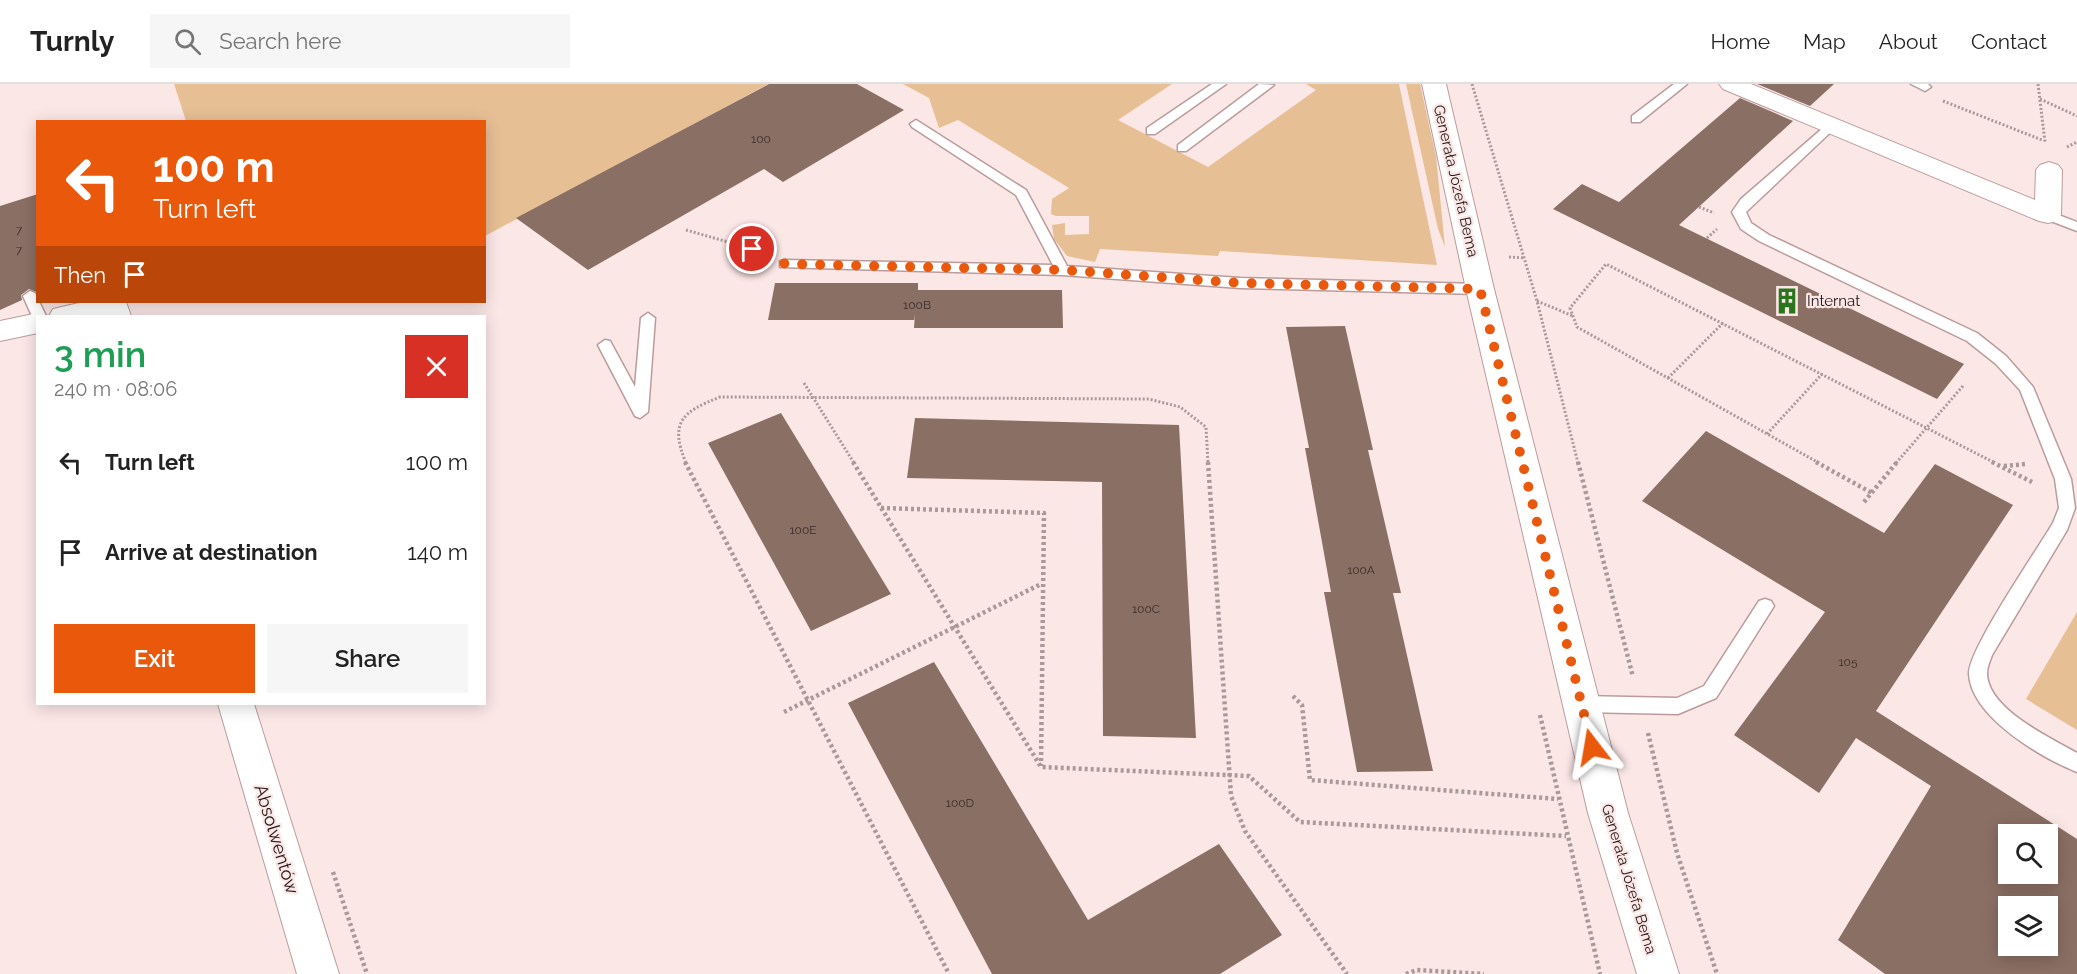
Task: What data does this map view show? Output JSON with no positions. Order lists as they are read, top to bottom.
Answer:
{
  "streets": {
    "street": ["Generała Józefa Bema", "Absolwentów"]
  },
  "places": {
    "building": ["Internat"]
  },
  "house_numbers": [
    "100",
    "7",
    "7",
    "100B",
    "100E",
    "100A",
    "100C",
    "105",
    "100D"
  ],
  "page": {
    "header": "Turnly",
    "search": "Search here",
    "nav": [
      "Home",
      "Map",
      "About",
      "Contact"
    ],
    "turn": ["100 m", "Turn left"],
    "then": "Then",
    "heading": ["3 min", "240 m · 08:06"],
    "list": [
      {
        "name": "Turn left",
        "value": "100 m"
      },
      {
        "name": "Arrive at destination",
        "value": "140 m"
      }
    ],
    "buttons": ["Exit", "Share"]
  }
}
